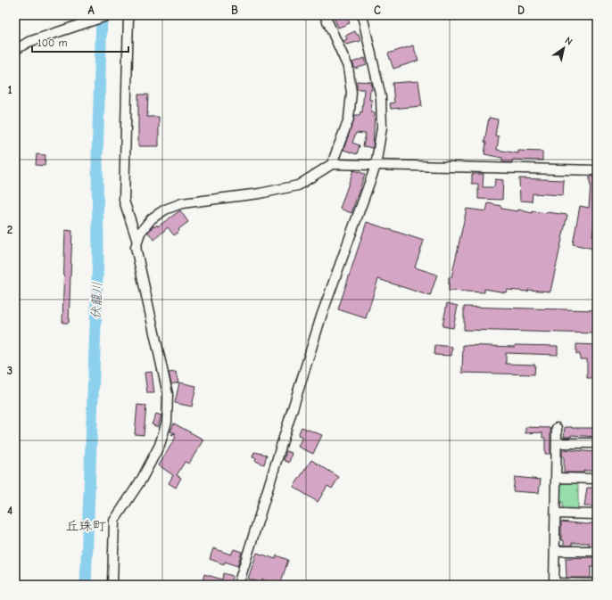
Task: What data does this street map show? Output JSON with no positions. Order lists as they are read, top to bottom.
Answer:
{
  "districts": ["丘珠町"],
  "water": ["伏籠川"],
  "scale_bar": "100 m",
  "north": "top right",
  "grid": {
    "columns": [
      "A",
      "B",
      "C",
      "D"
    ],
    "rows": [
      "1",
      "2",
      "3",
      "4"
    ]
  }
}
